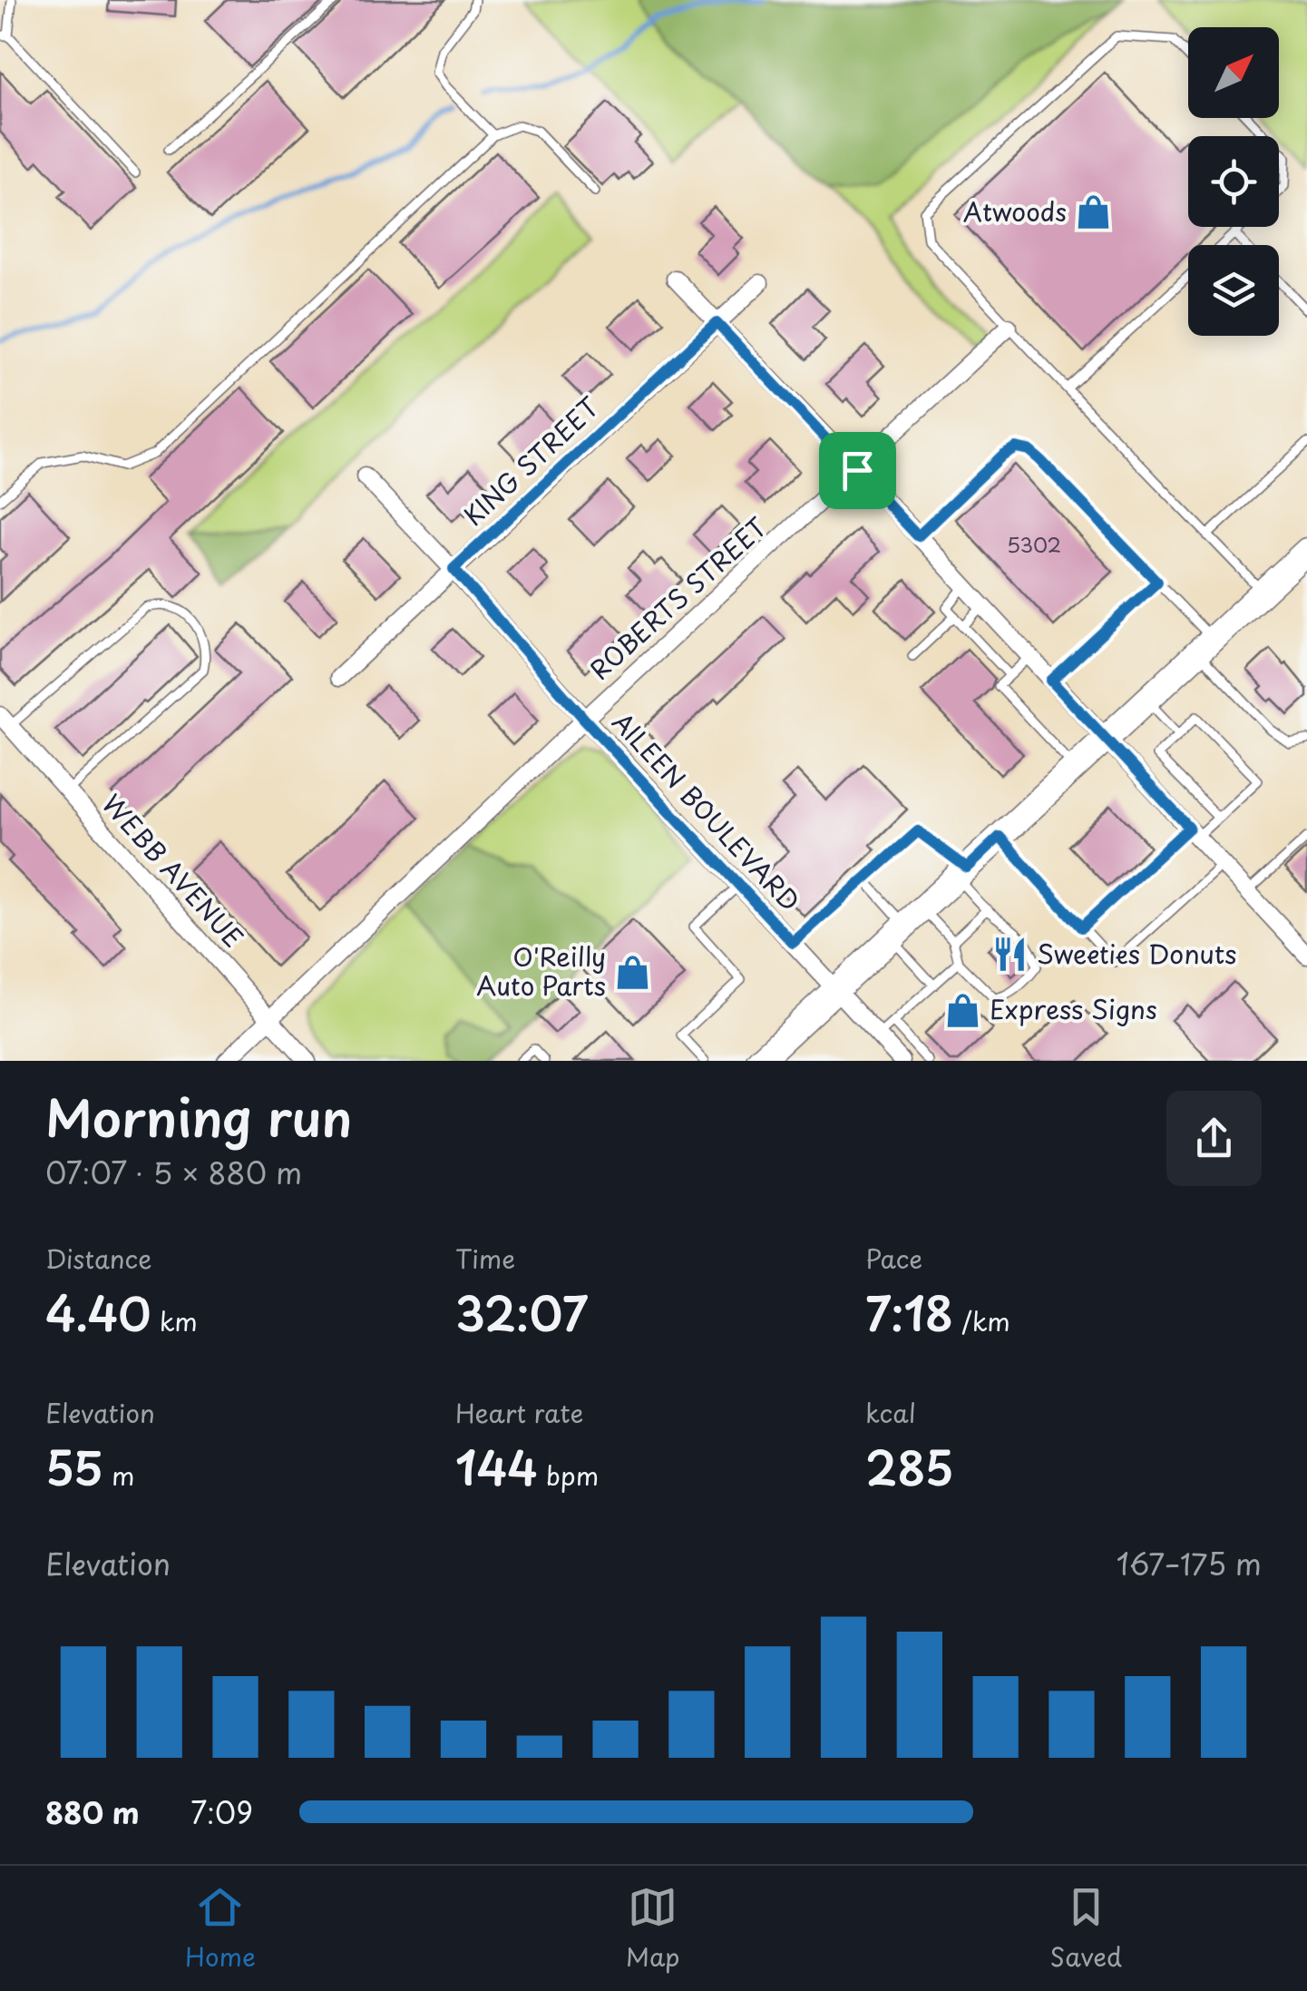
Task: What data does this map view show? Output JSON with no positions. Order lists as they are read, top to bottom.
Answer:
{
  "streets": {
    "street": [
      "KING STREET",
      "ROBERTS STREET",
      "AILEEN BOULEVARD",
      "WEBB AVENUE"
    ]
  },
  "crossings": [
    ["KING STREET", "AILEEN BOULEVARD"],
    ["ROBERTS STREET", "AILEEN BOULEVARD"],
    ["ROBERTS STREET", "WEBB AVENUE"]
  ],
  "places": {
    "shop": ["Atwoods", "O'Reilly Auto Parts", "Express Signs"],
    "restaurant": ["Sweeties Donuts"]
  },
  "house_numbers": ["5302"],
  "north": "top right",
  "page": {
    "heading": ["Morning run", "07:07 · 5 × 880 m"],
    "stats": [
      ["Distance", "4.40 km"],
      ["Time", "32:07"],
      ["Pace", "7:18 /km"],
      ["Elevation", "55 m"],
      ["Heart rate", "144 bpm"],
      ["kcal", "285"]
    ],
    "chart": ["Elevation", "167–175 m"],
    "list": [
      {
        "name": "880 m",
        "note": "7:09"
      }
    ],
    "tabs": ["Home", "Map", "Saved"]
  }
}
